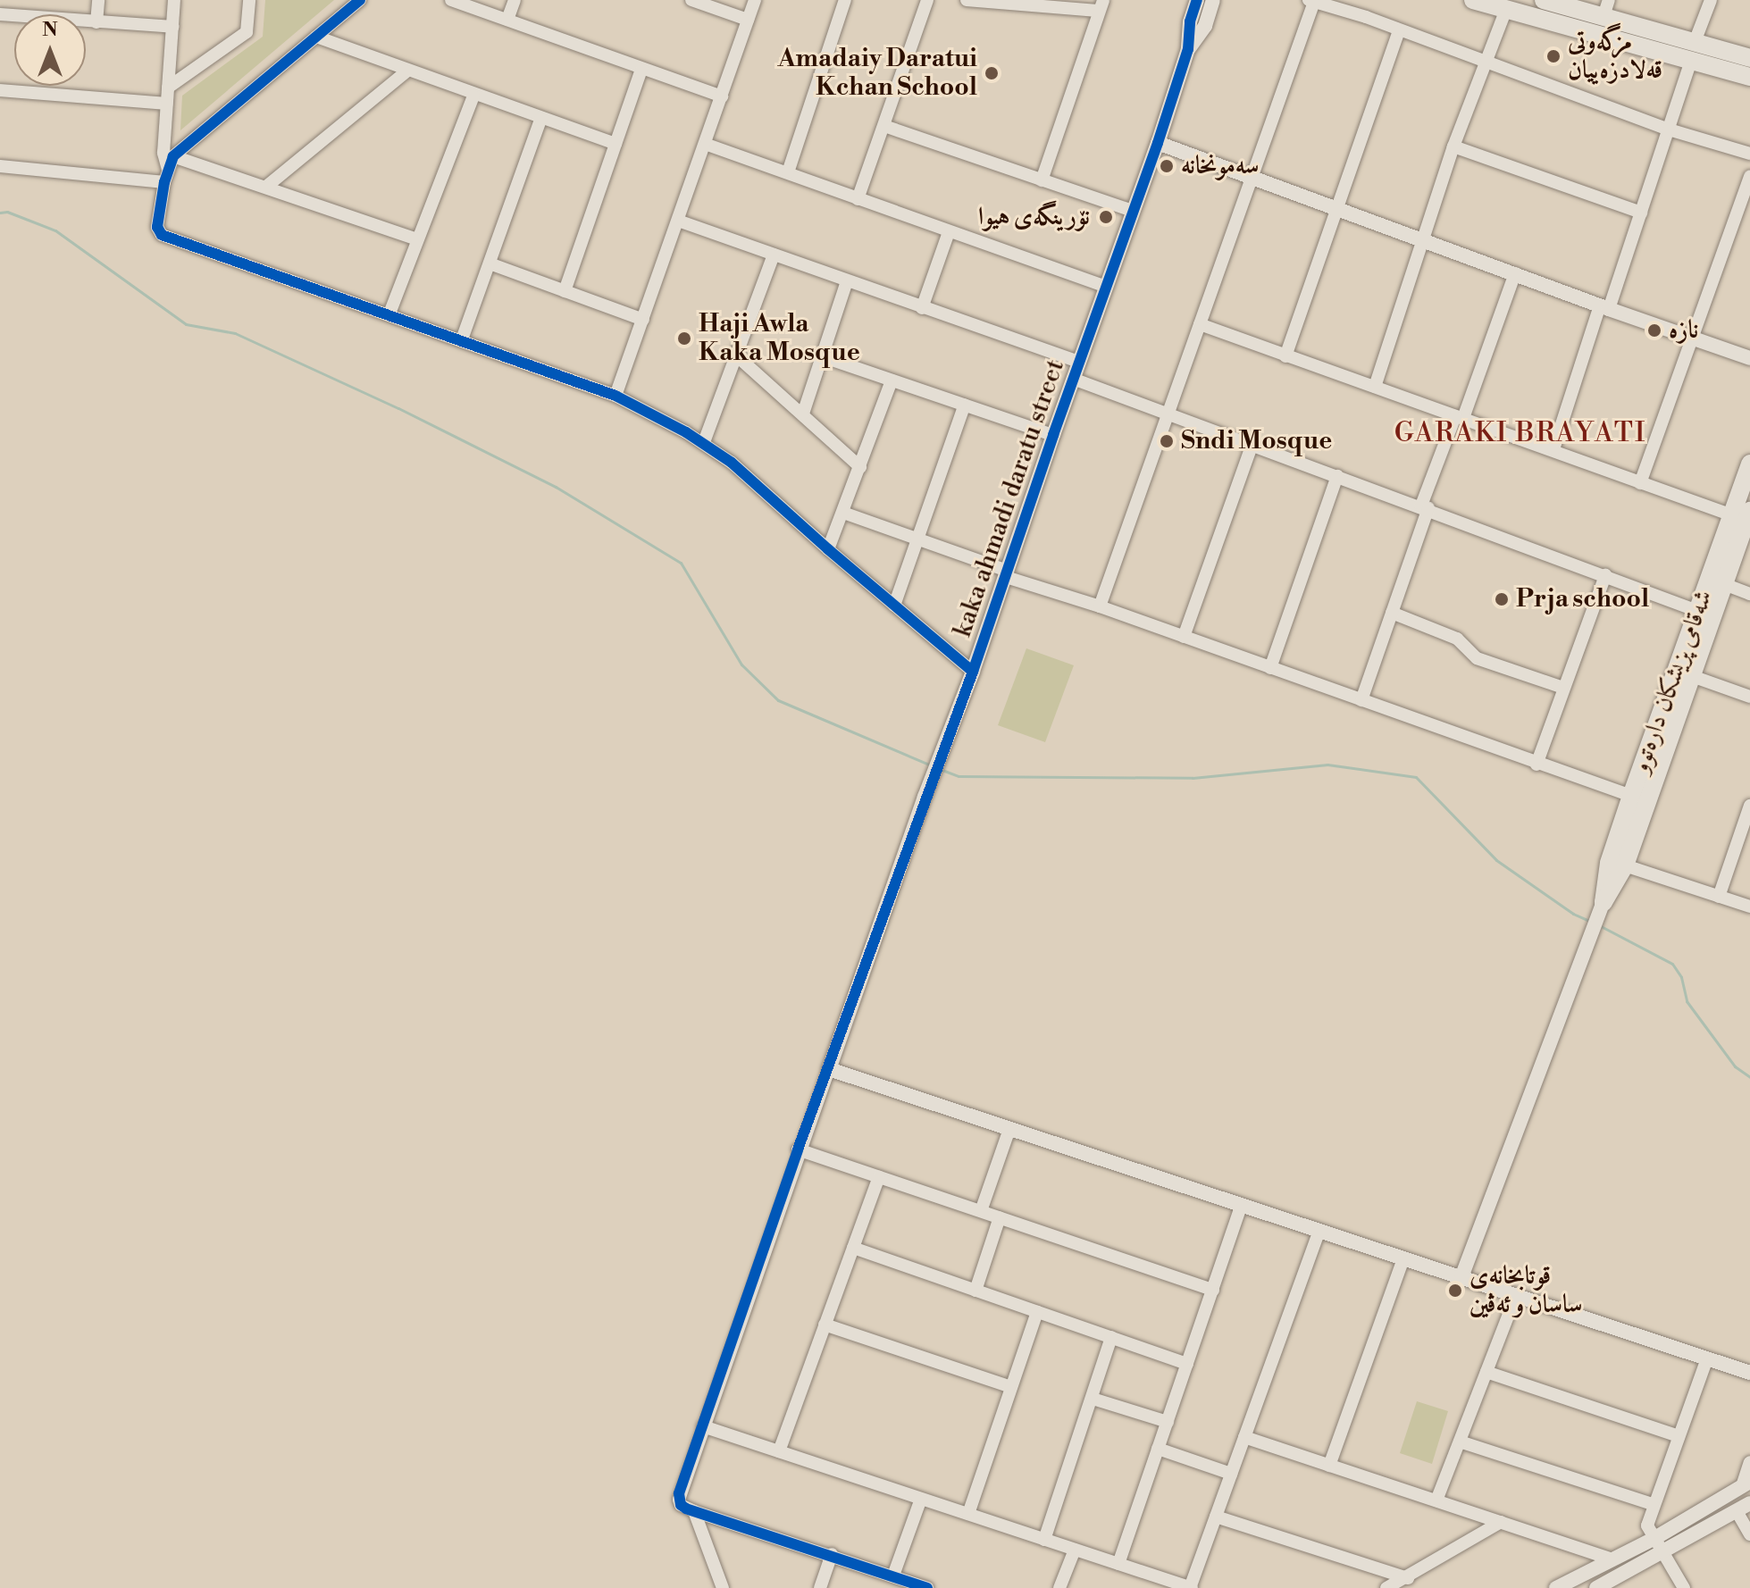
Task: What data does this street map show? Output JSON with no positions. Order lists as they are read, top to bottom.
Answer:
{
  "streets": {
    "main road": ["شەقامی پزیشکان دارەتوو"],
    "street": ["kaka ahmadi daratu street"]
  },
  "districts": ["GARAKI BRAYATI"],
  "places": [
    "مزگەوتی قەلادزەییان",
    "Amadaiy Daratui Kchan School",
    "سەمونخانە",
    "نۆرینگەی هیوا",
    "نازە",
    "Haji Awla Kaka Mosque",
    "Sndi Mosque",
    "Prja school",
    "قوتابخانەی ساسان و ئەڤین"
  ],
  "north": "top"
}
